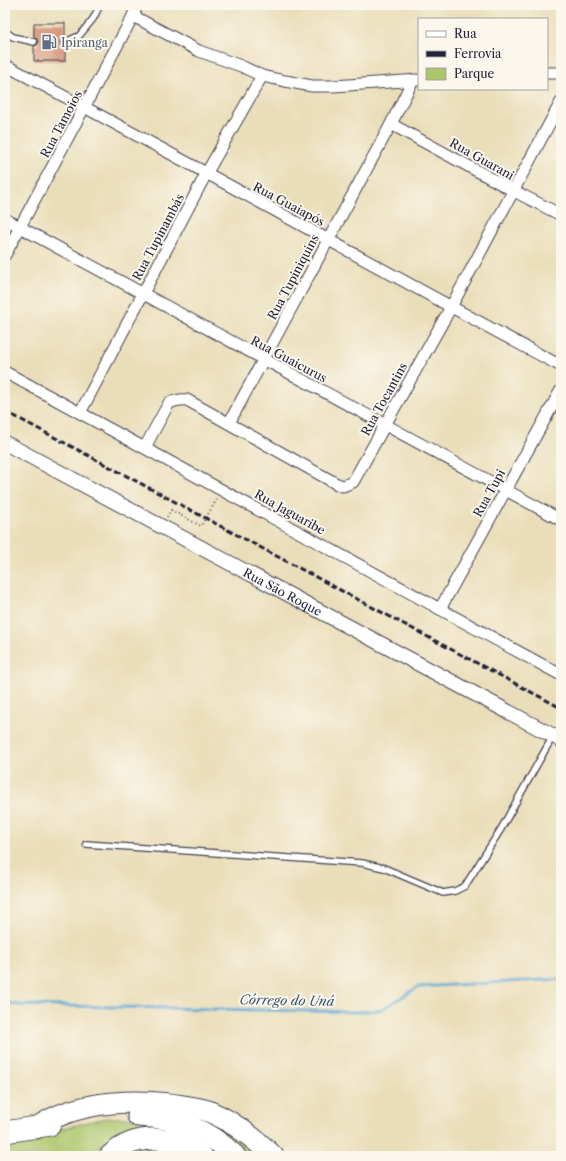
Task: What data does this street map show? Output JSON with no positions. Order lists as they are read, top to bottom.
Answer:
{
  "streets": {
    "street": [
      "Rua Tamoios",
      "Rua Guarani",
      "Rua Guaiapós",
      "Rua Tupinambás",
      "Rua Tupiniquins",
      "Rua Guaicurus",
      "Rua Tocantins",
      "Rua Tupi",
      "Rua Jaguaribe",
      "Rua São Roque"
    ]
  },
  "crossings": [
    ["Rua Tamoios", "Rua Guaiapós"],
    ["Rua Tamoios", "Rua Guaicurus"],
    ["Rua Guarani", "Rua Tupiniquins"],
    ["Rua Guarani", "Rua Tocantins"],
    ["Rua Guaiapós", "Rua Tupinambás"],
    ["Rua Guaiapós", "Rua Tupiniquins"],
    ["Rua Guaiapós", "Rua Tocantins"],
    ["Rua Tupinambás", "Rua Guaicurus"],
    ["Rua Tupinambás", "Rua Jaguaribe"],
    ["Rua Tupiniquins", "Rua Guaicurus"],
    ["Rua Tupiniquins", "Rua Tocantins"],
    ["Rua Guaicurus", "Rua Tocantins"],
    ["Rua Guaicurus", "Rua Tupi"],
    ["Rua Tocantins", "Rua Jaguaribe"],
    ["Rua Tupi", "Rua Jaguaribe"]
  ],
  "water": ["Córrego do Uná"],
  "places": {
    "fuel station": ["Ipiranga"]
  },
  "legend": ["Rua", "Ferrovia", "Parque"]
}
